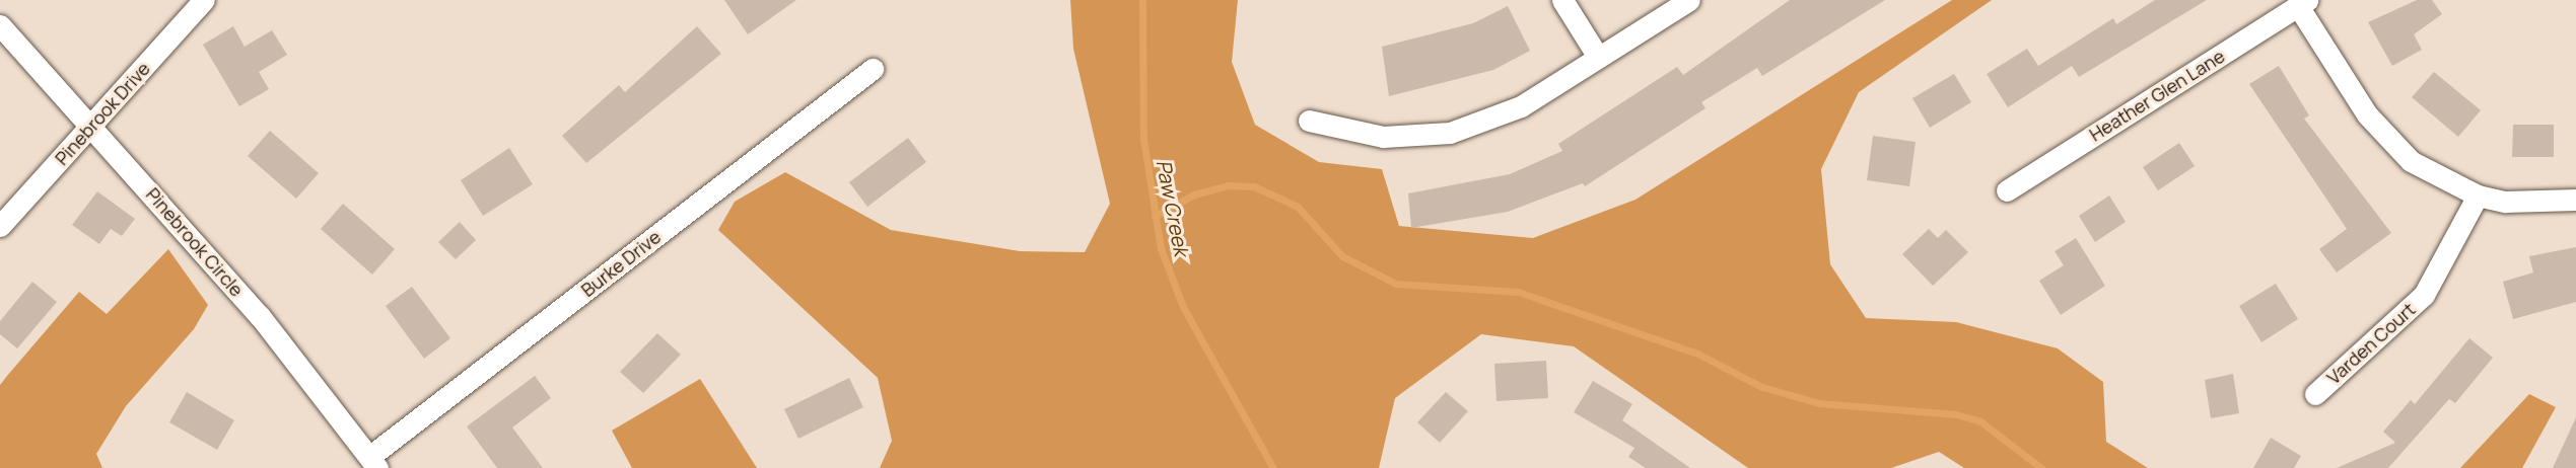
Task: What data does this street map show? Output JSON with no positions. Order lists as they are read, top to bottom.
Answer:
{
  "streets": {
    "street": [
      "Heather Glen Lane",
      "Pinebrook Drive",
      "Pinebrook Circle",
      "Burke Drive",
      "Varden Court"
    ]
  },
  "crossings": [
    ["Pinebrook Drive", "Pinebrook Circle"],
    ["Pinebrook Circle", "Burke Drive"]
  ],
  "water": ["Paw Creek"]
}
